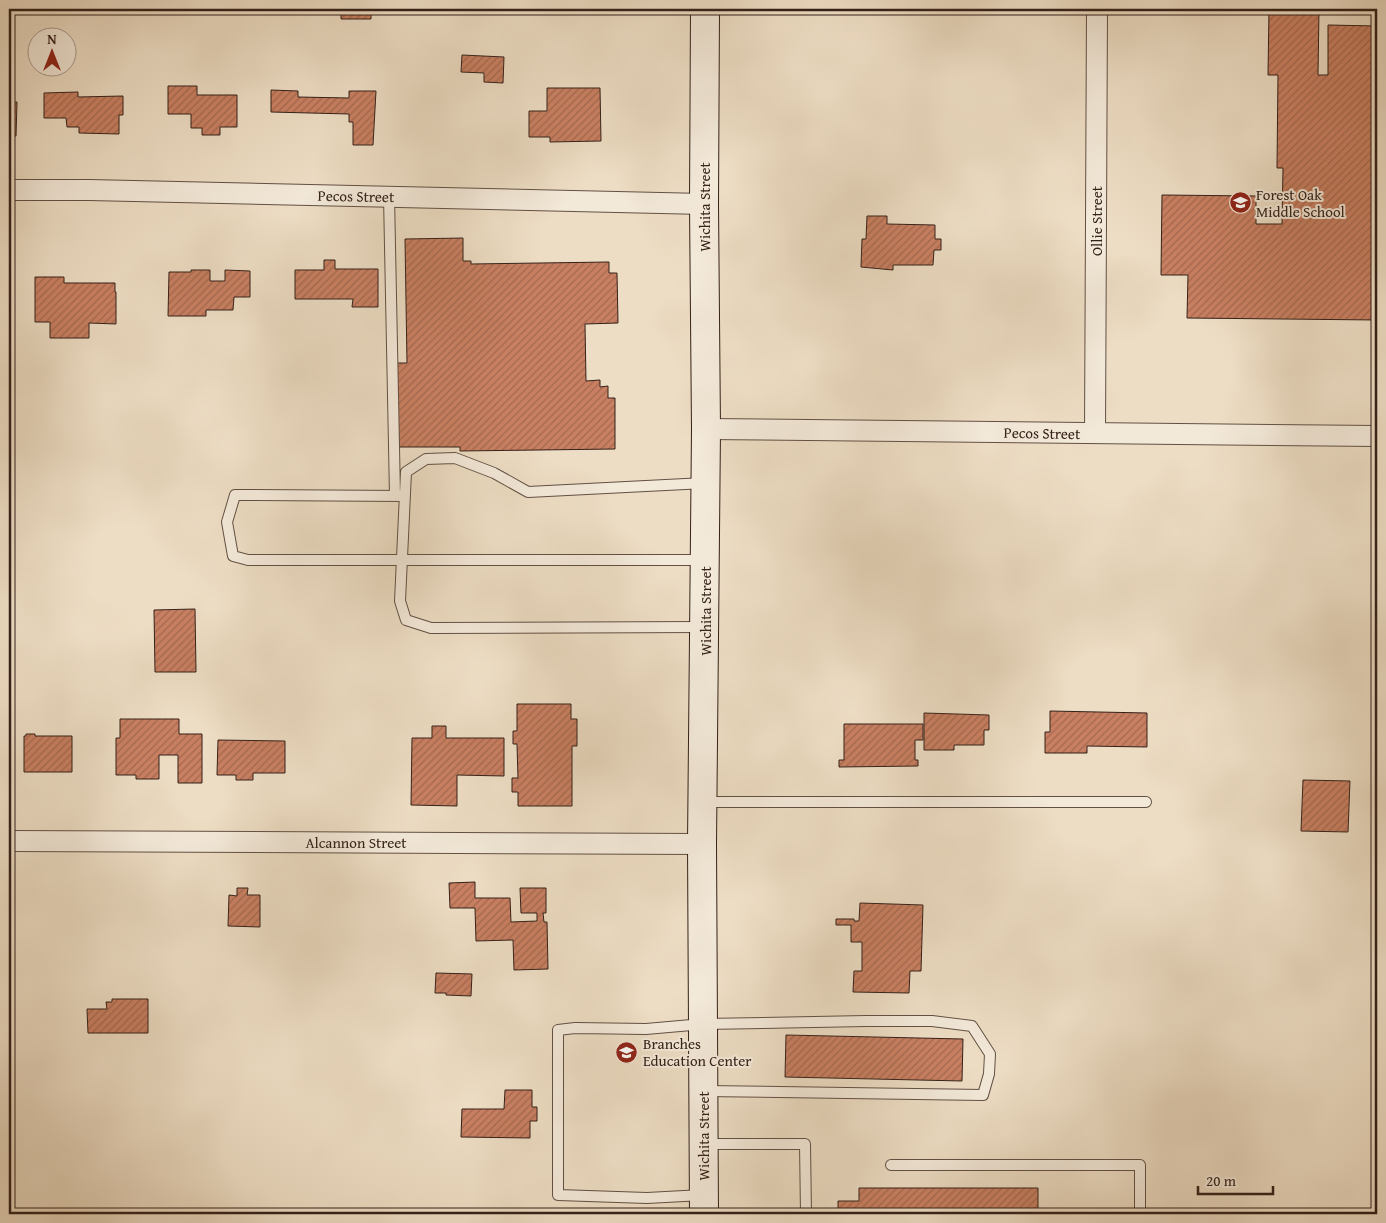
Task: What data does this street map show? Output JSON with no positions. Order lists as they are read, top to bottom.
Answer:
{
  "streets": {
    "main road": ["Wichita Street"],
    "street": ["Pecos Street", "Ollie Street", "Alcannon Street"]
  },
  "crossings": [
    ["Pecos Street", "Wichita Street"],
    ["Pecos Street", "Ollie Street"],
    ["Wichita Street", "Alcannon Street"]
  ],
  "places": {
    "school or university": ["Forest Oak Middle School", "Branches Education Center"]
  },
  "scale_bar": "20 m",
  "north": "top"
}
